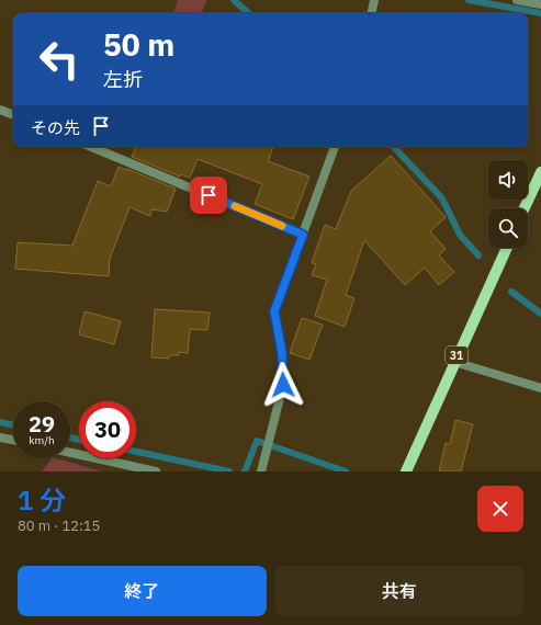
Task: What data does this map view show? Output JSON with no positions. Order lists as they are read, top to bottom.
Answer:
{
  "streets": {
    "main road": ["31"]
  },
  "page": {
    "turn": ["50 m", "左折"],
    "then": "その先",
    "speed": "29 km/h",
    "limit": "30",
    "heading": ["1 分", "80 m · 12:15"],
    "buttons": ["終了", "共有"]
  }
}
